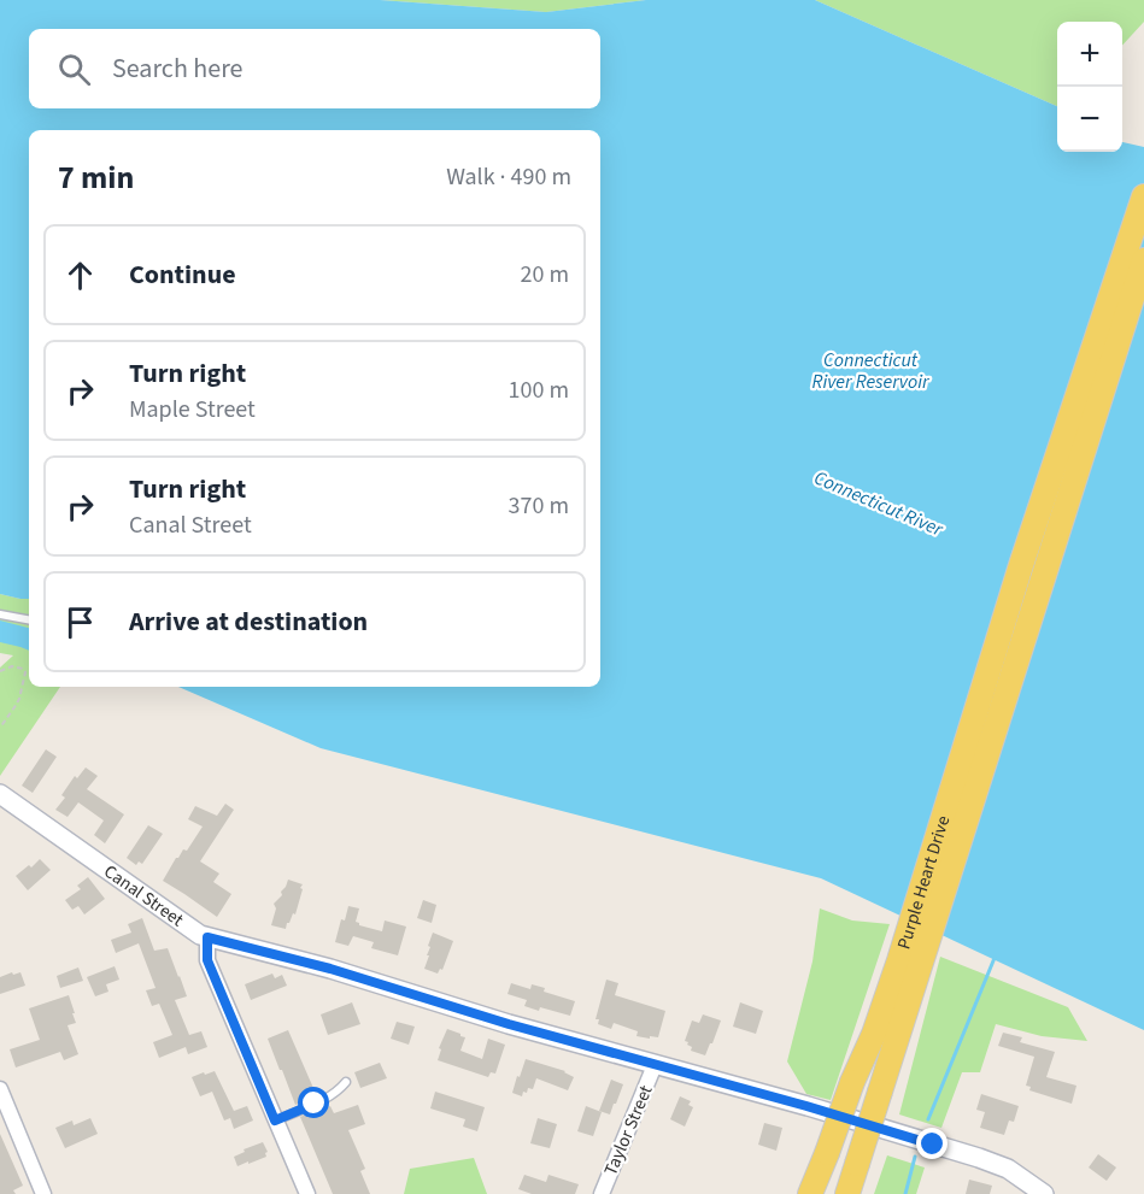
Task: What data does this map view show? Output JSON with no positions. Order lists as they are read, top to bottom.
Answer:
{
  "streets": {
    "main road": ["Purple Heart Drive"],
    "street": ["Canal Street", "Taylor Street"]
  },
  "crossings": [
    ["Canal Street", "Taylor Street"]
  ],
  "water": ["Connecticut River Reservoir", "Connecticut River"],
  "page": {
    "map_buttons": ["+", "−"],
    "search": "Search here",
    "heading": ["7 min", "Walk · 490 m"],
    "list": [
      ["Continue", "20 m"],
      ["Turn right", "Maple Street", "100 m"],
      ["Turn right", "Canal Street", "370 m"],
      "Arrive at destination"
    ]
  }
}
